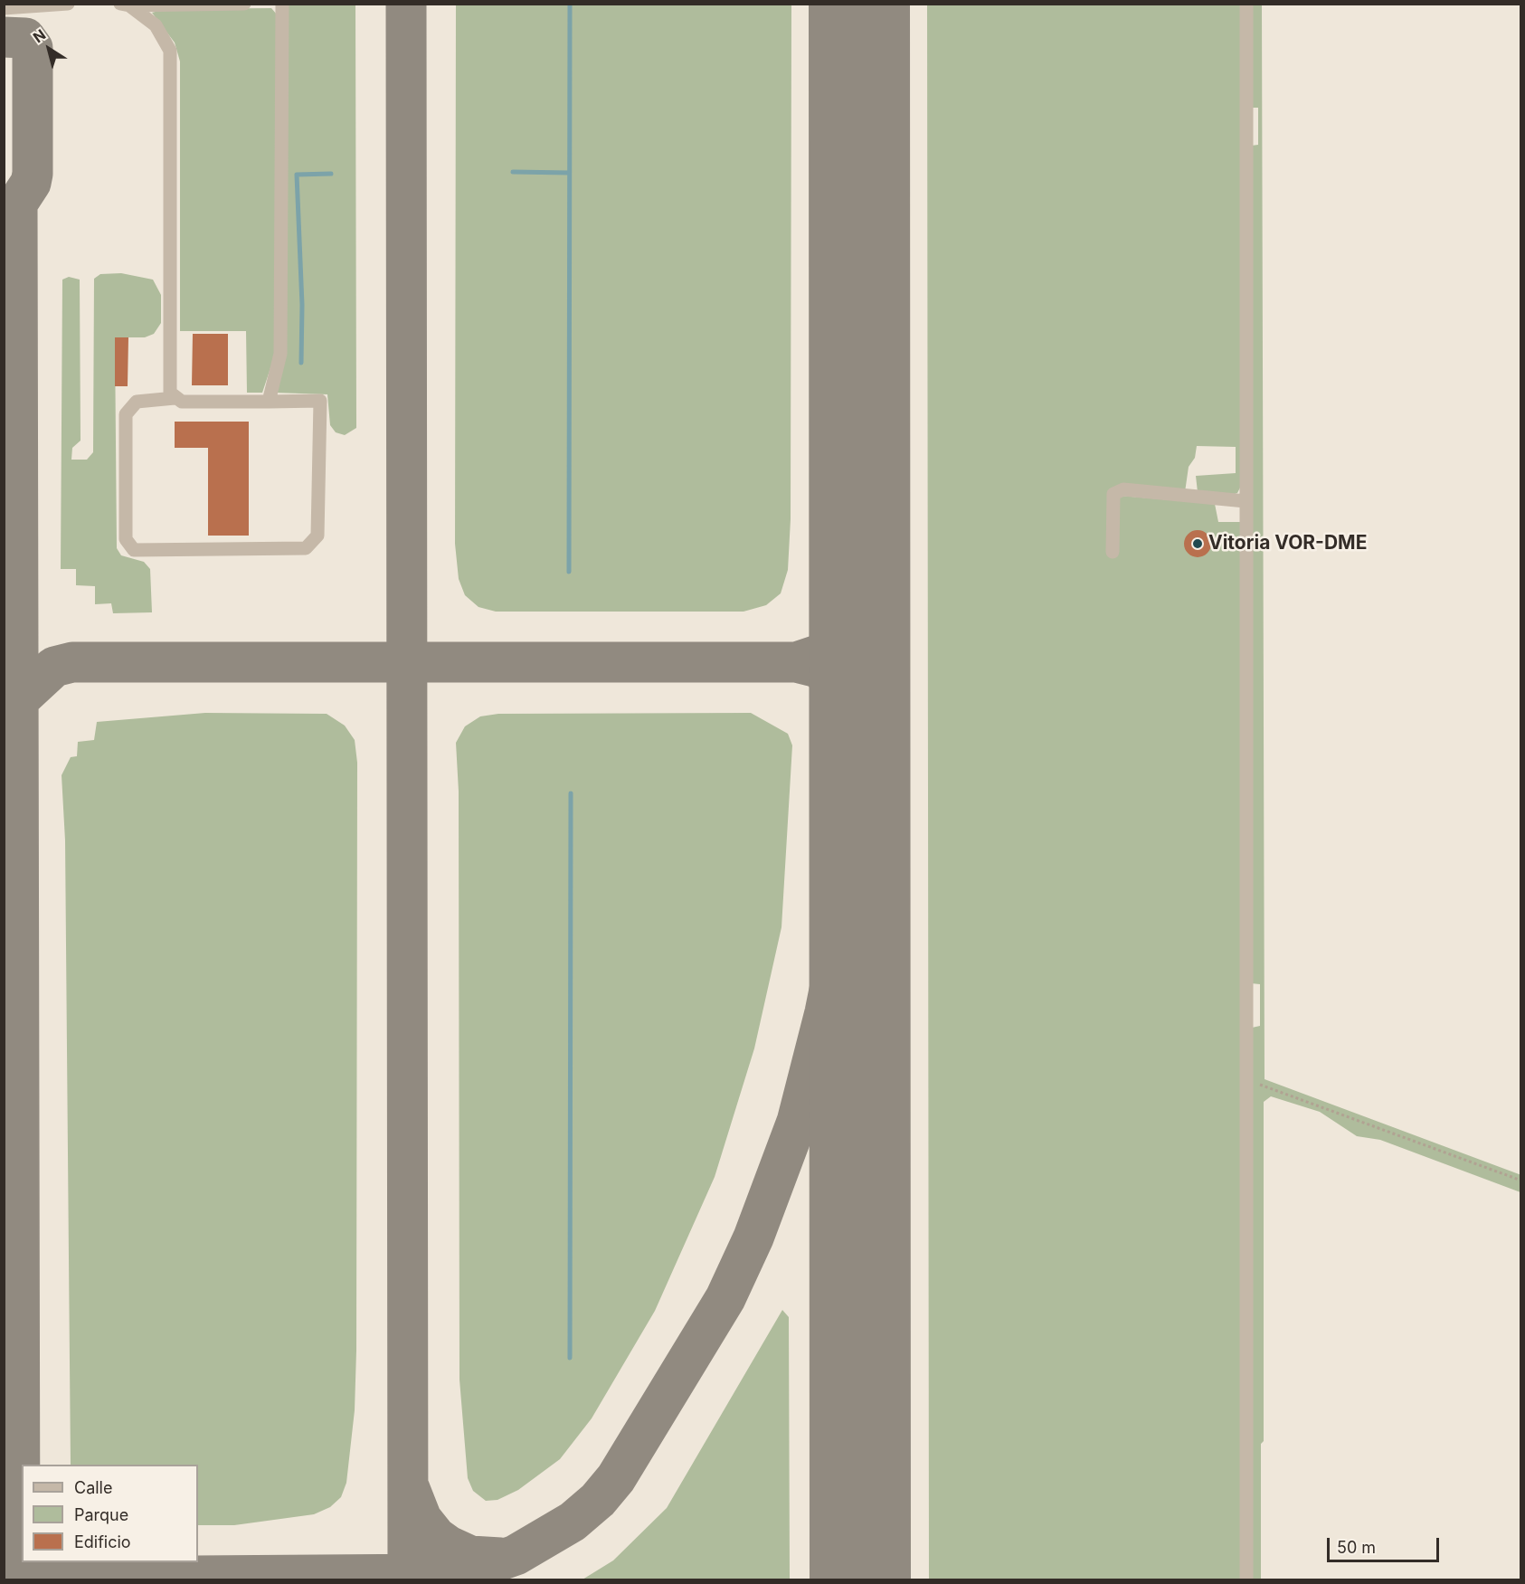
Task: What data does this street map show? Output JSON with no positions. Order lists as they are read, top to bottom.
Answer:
{
  "places": ["Vitoria VOR-DME"],
  "legend": ["Calle", "Parque", "Edificio"],
  "scale_bar": "50 m",
  "north": "top left"
}
